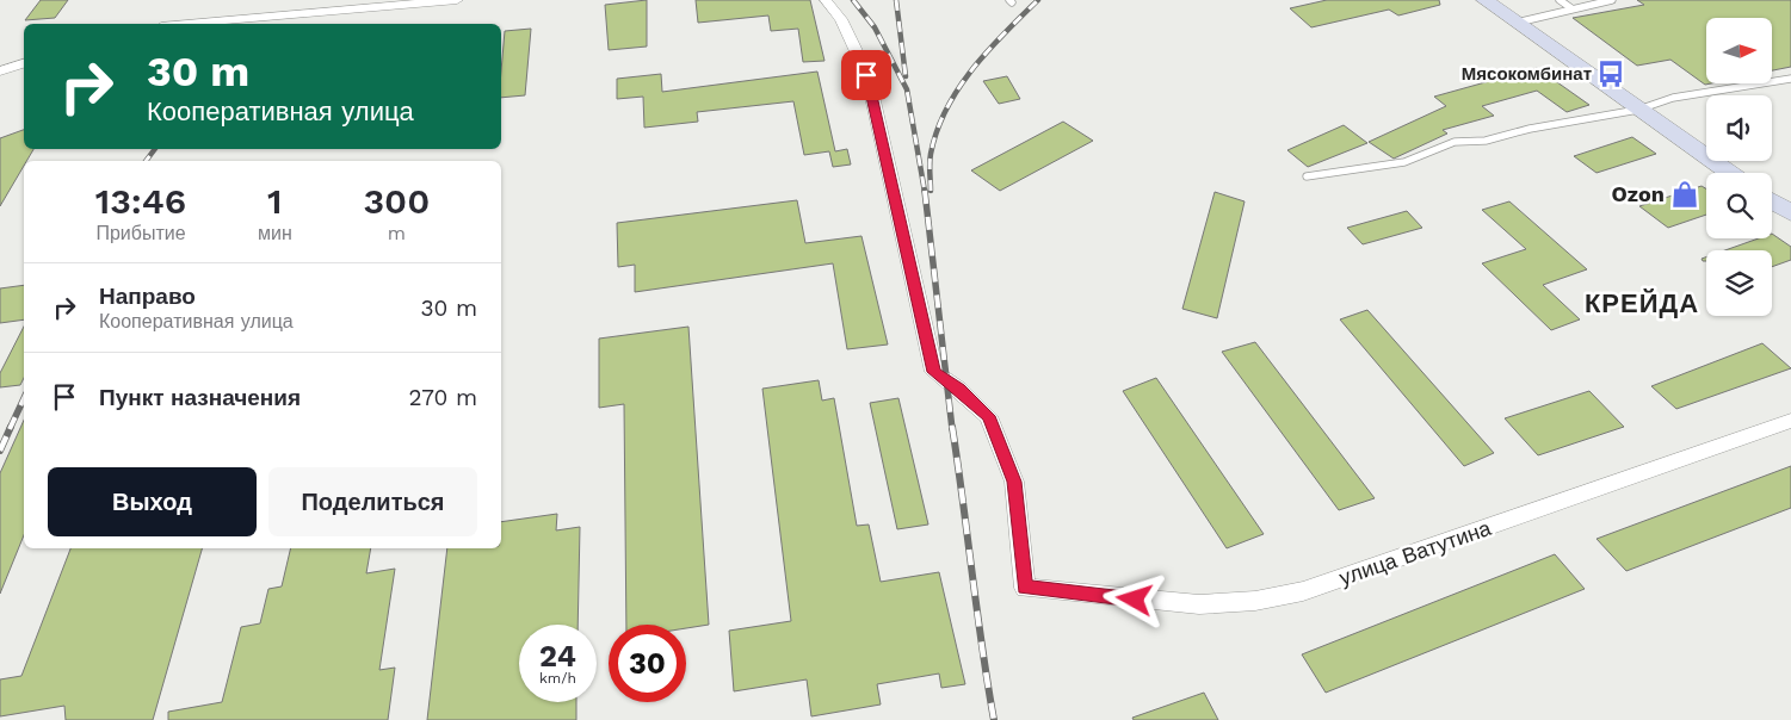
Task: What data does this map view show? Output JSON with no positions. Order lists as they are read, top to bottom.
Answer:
{
  "streets": {
    "street": ["улица Ватутина"]
  },
  "districts": ["КРЕЙДА"],
  "places": {
    "bus stop": ["Мясокомбинат"],
    "shop": ["Ozon"]
  },
  "north": "right",
  "page": {
    "turn": ["30 m", "Кооперативная улица"],
    "eta": [
      "13:46",
      "Прибытие",
      "1",
      "мин",
      "300",
      "m"
    ],
    "list": [
      {
        "name": "Направо",
        "note": "Кооперативная улица",
        "value": "30 m"
      },
      {
        "name": "Пункт назначения",
        "value": "270 m"
      }
    ],
    "buttons": ["Выход", "Поделиться"],
    "speed": "24 km/h",
    "limit": "30"
  }
}
